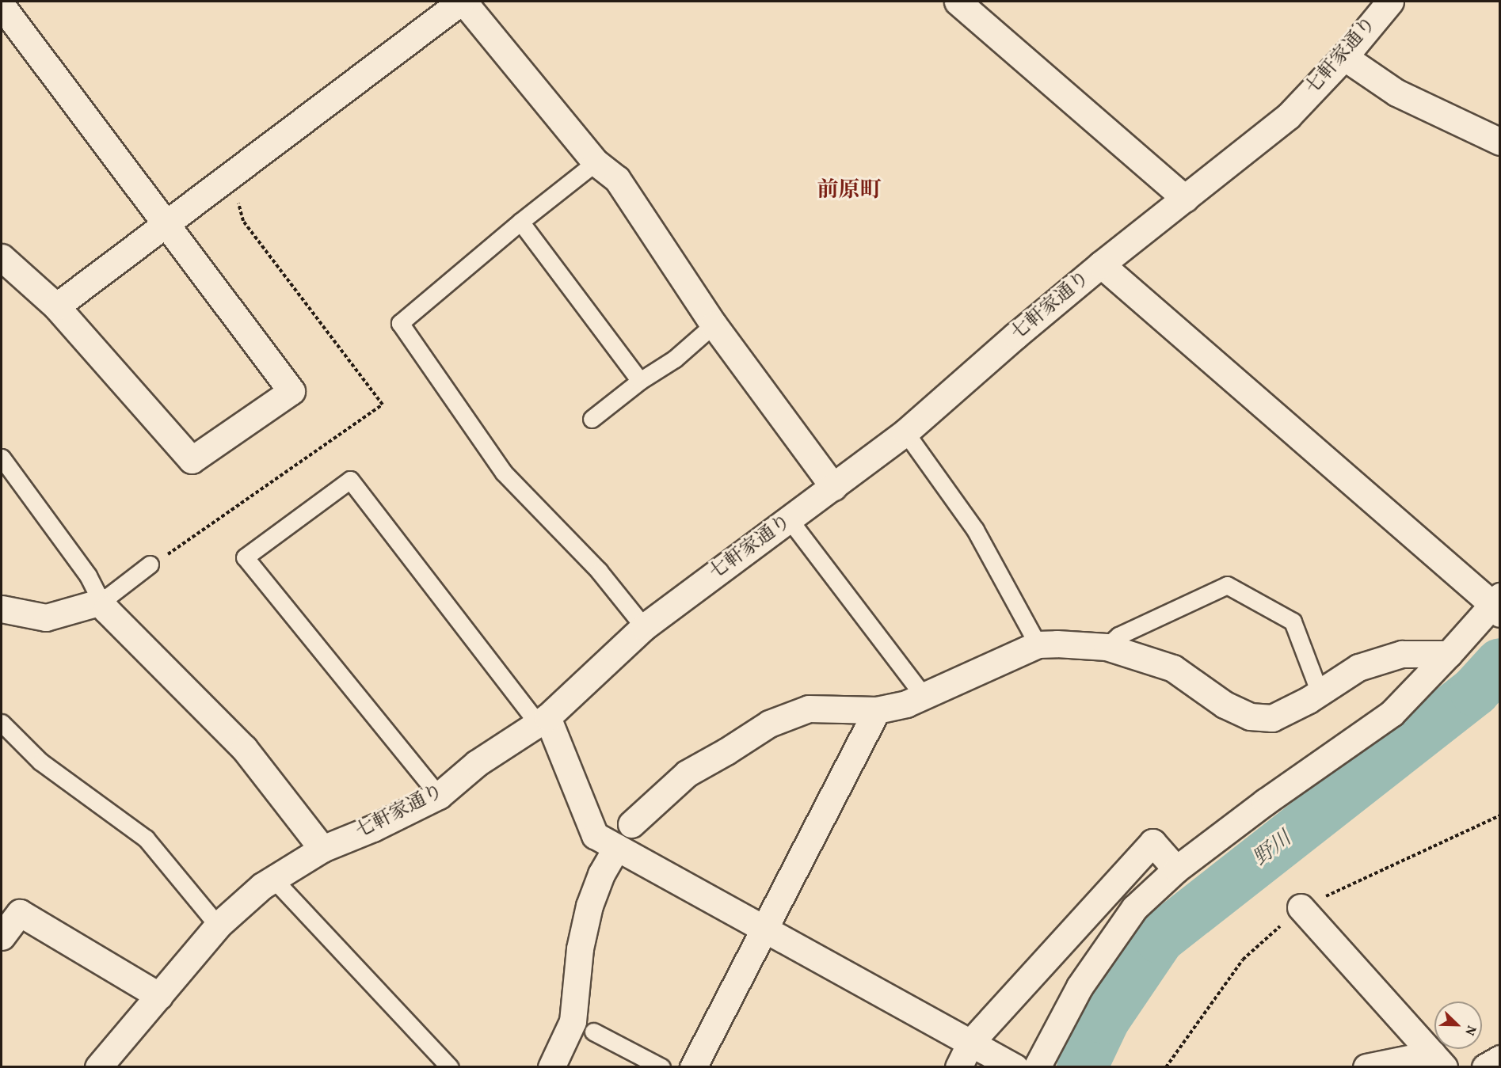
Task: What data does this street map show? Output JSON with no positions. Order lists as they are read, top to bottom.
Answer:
{
  "streets": {
    "street": ["七軒家通り"]
  },
  "districts": ["前原町"],
  "water": ["野川"],
  "north": "bottom right"
}
